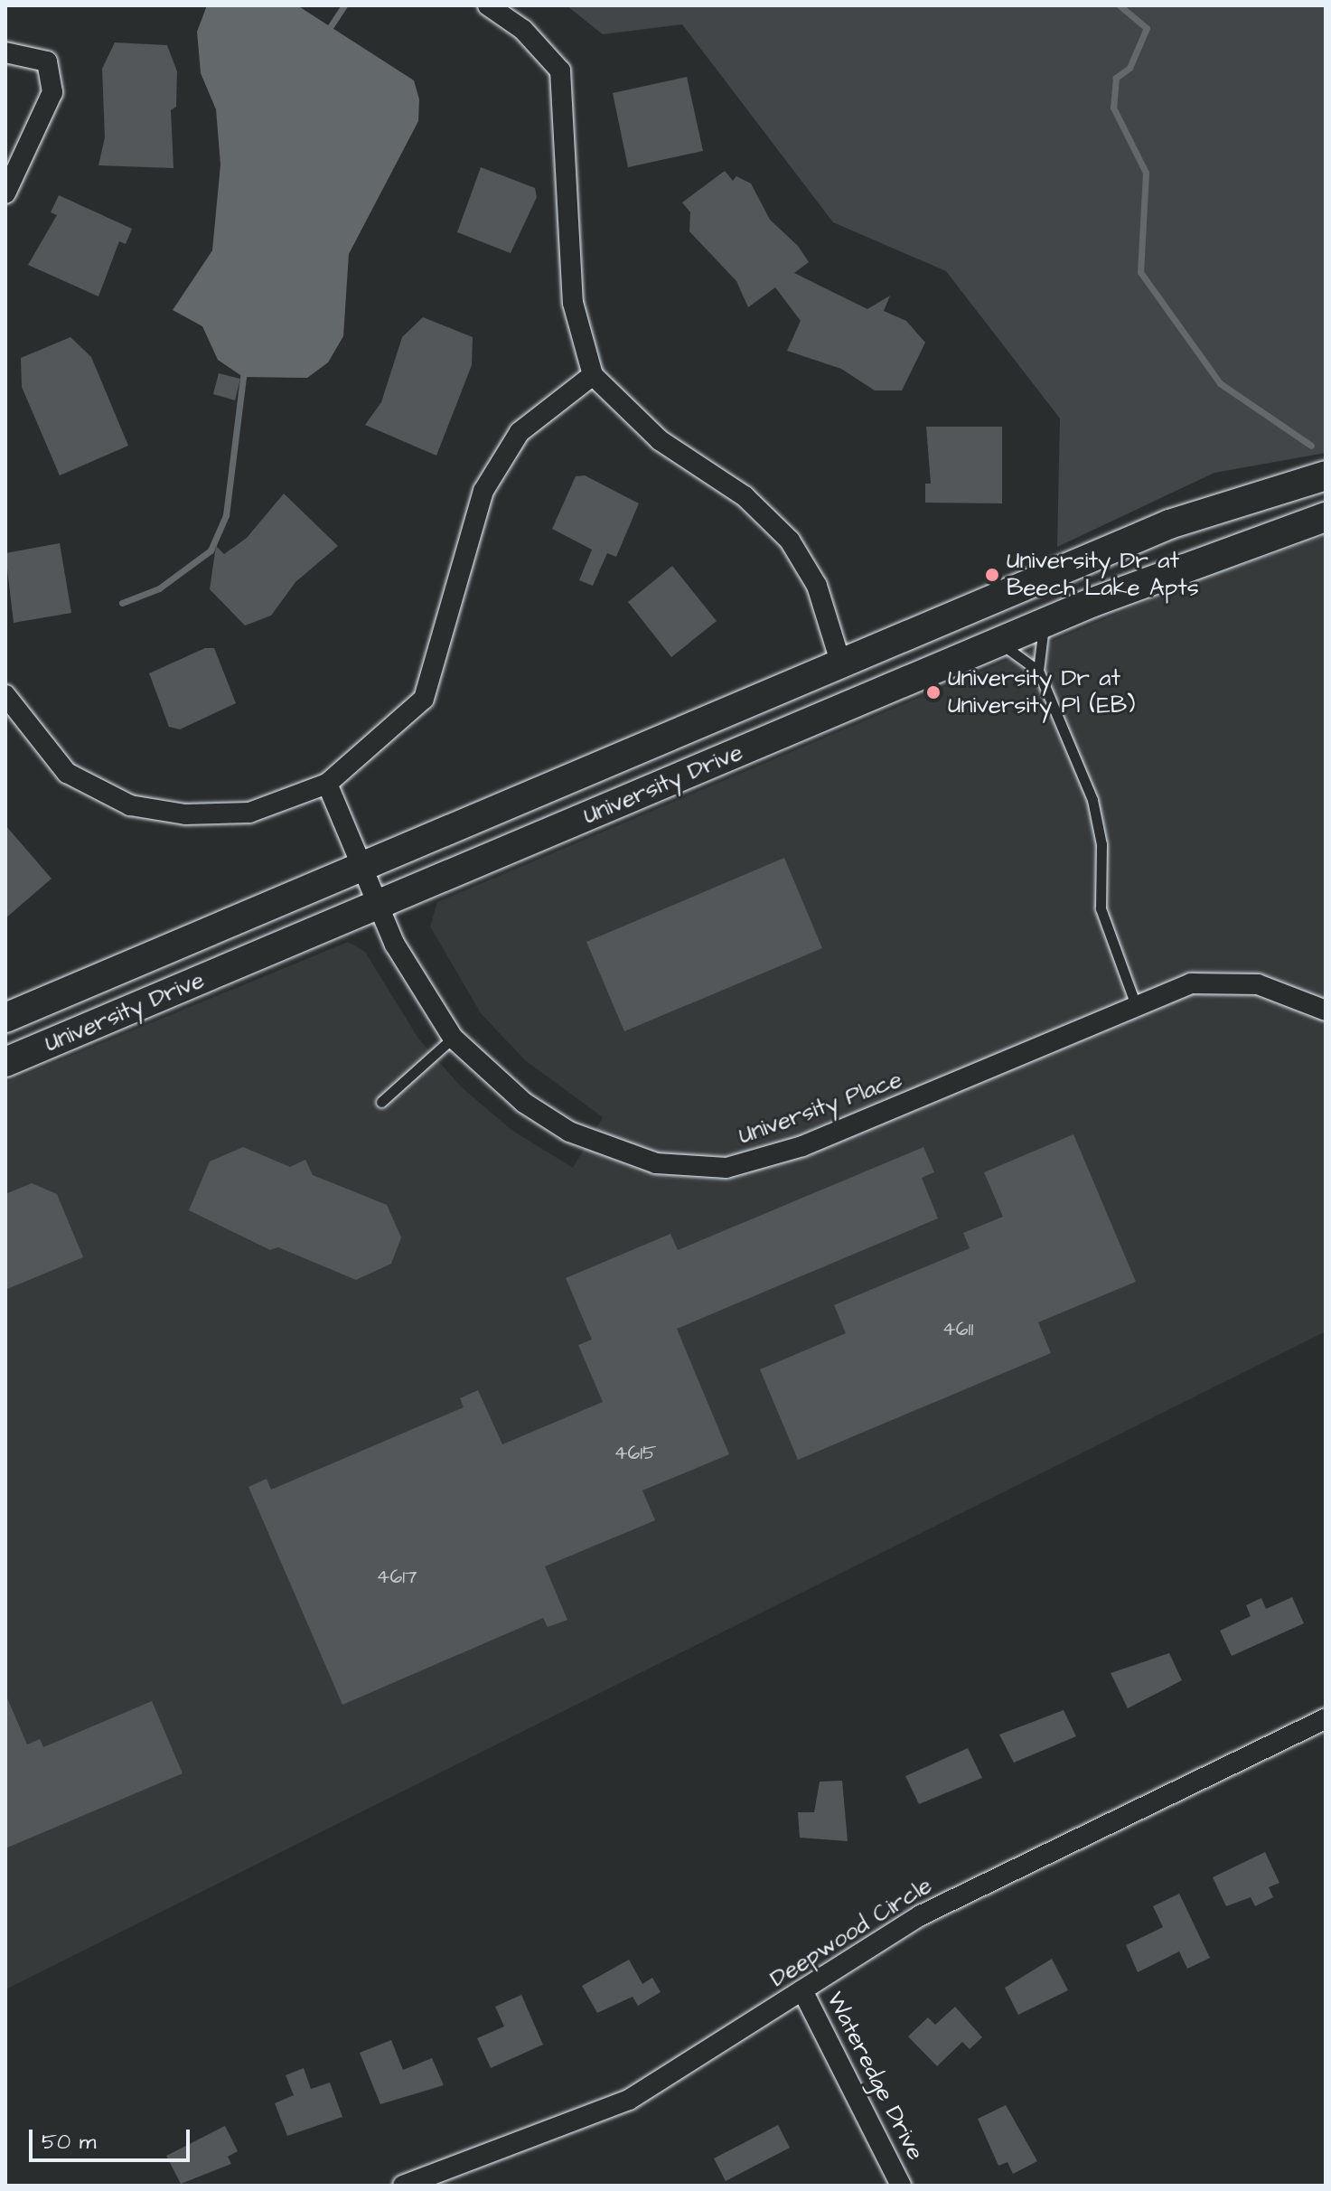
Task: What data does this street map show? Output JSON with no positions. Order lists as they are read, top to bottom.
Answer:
{
  "streets": {
    "main road": ["University Drive"],
    "street": ["University Place", "Deepwood Circle", "Wateredge Drive"]
  },
  "crossings": [
    ["University Drive", "University Place"],
    ["Deepwood Circle", "Wateredge Drive"]
  ],
  "places": ["University Dr at Beech Lake Apts", "University Dr at University Pl (EB)"],
  "house_numbers": ["4611", "4615", "4617"],
  "scale_bar": "50 m"
}
